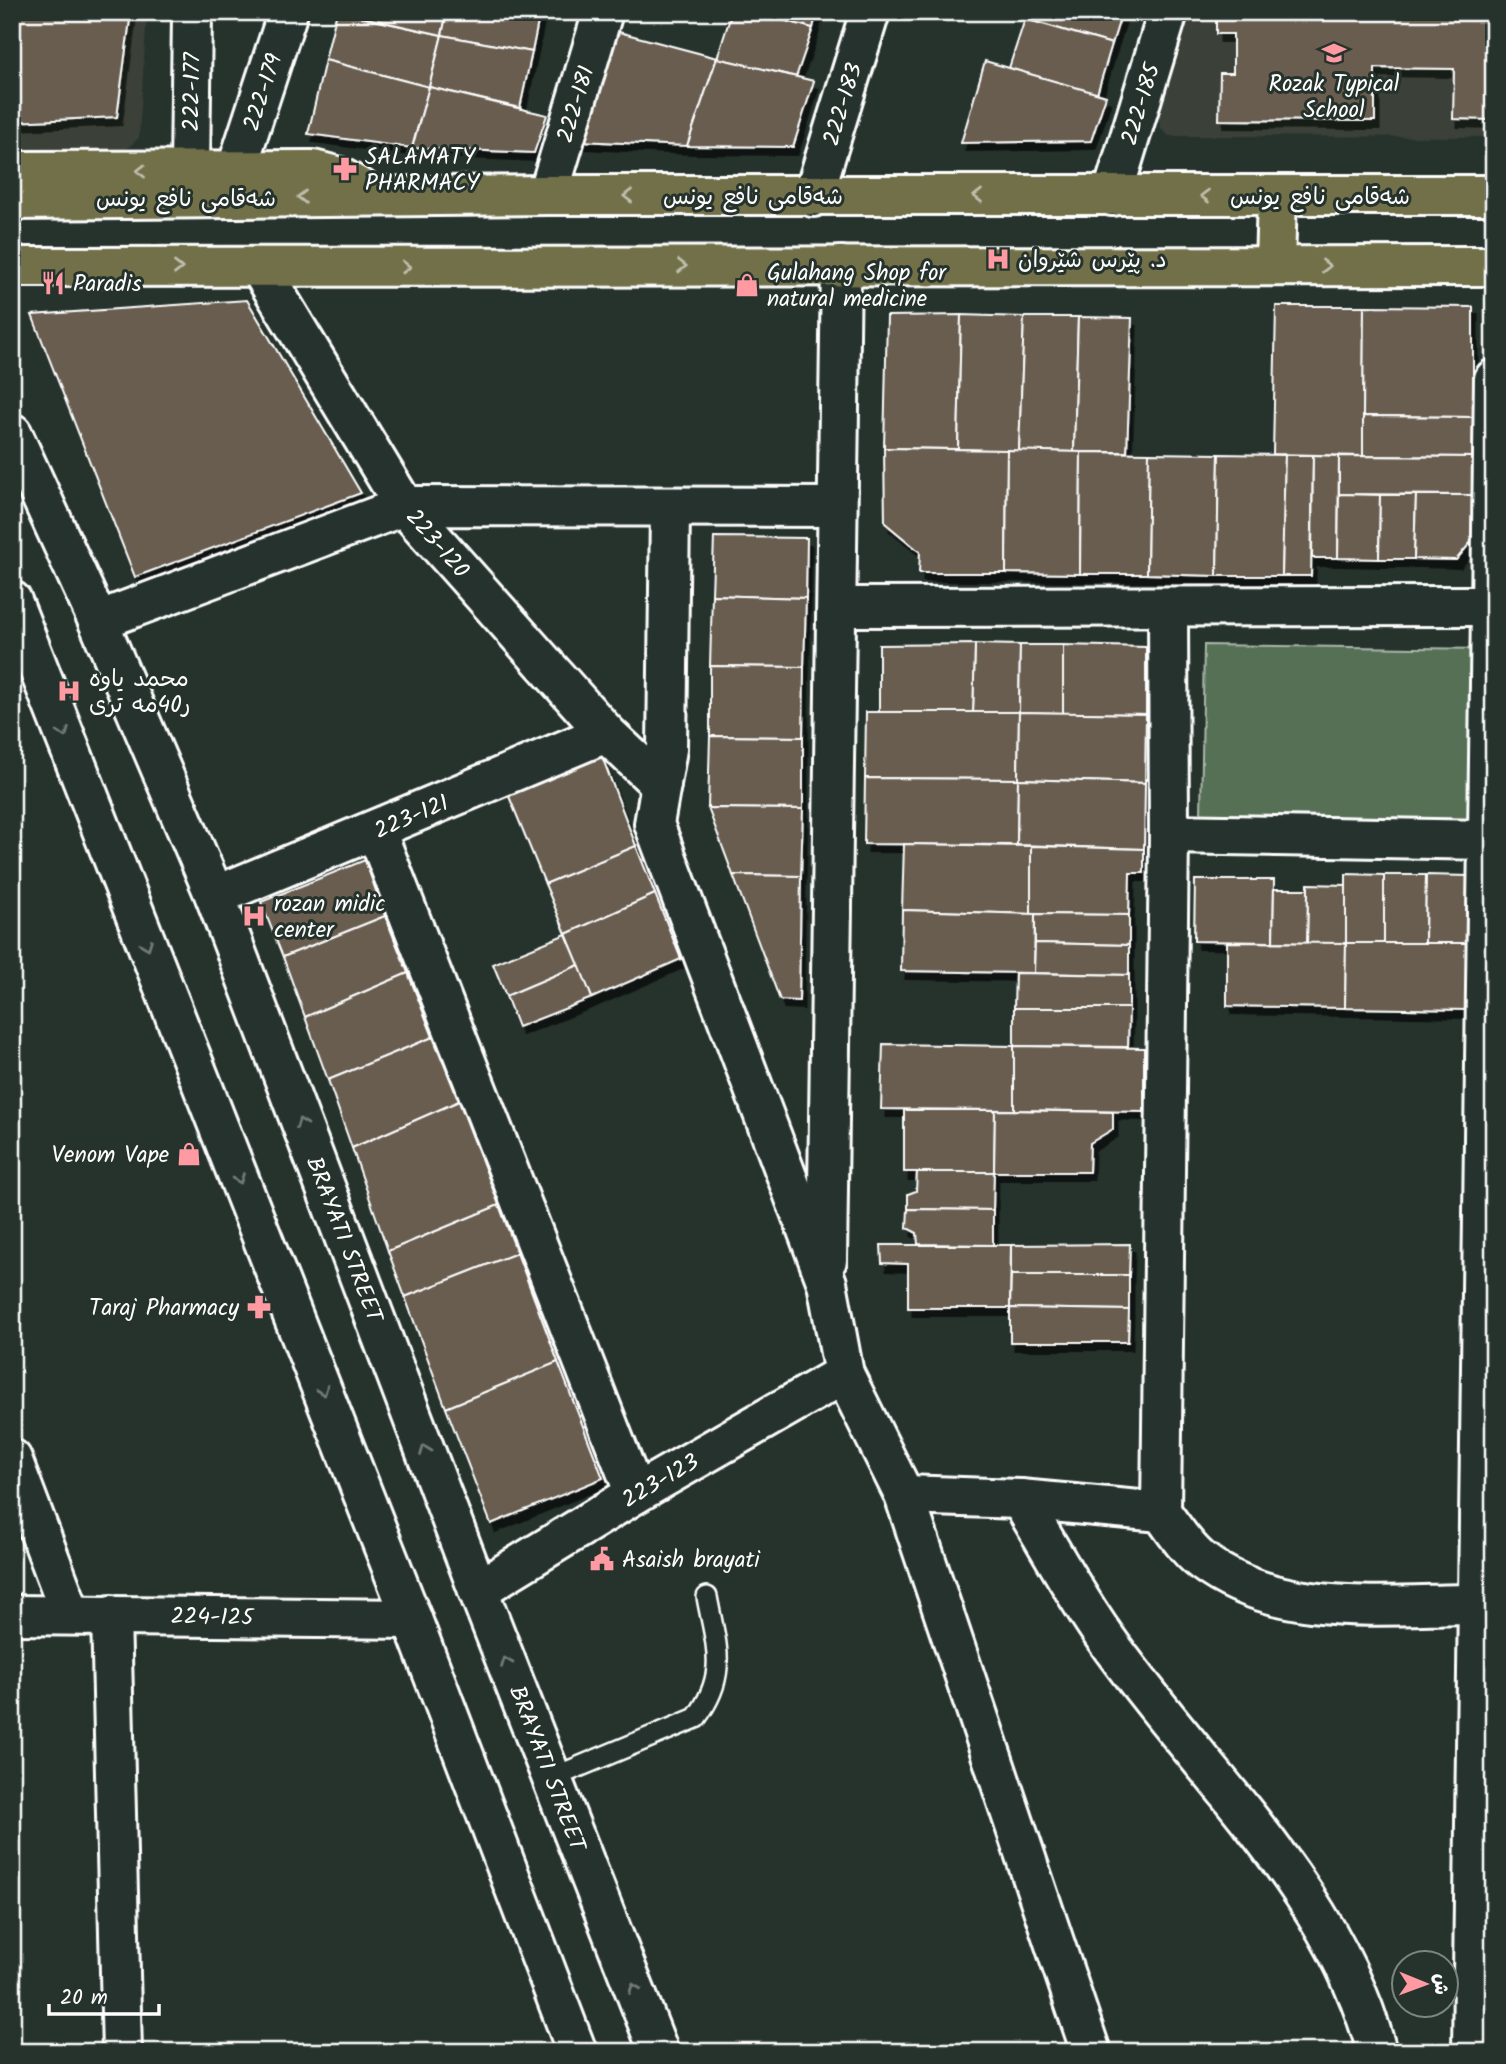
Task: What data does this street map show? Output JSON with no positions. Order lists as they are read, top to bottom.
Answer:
{
  "streets": {
    "main road": ["شەقامی نافع یونس"],
    "street": [
      "222-177",
      "222-179",
      "222-181",
      "222-183",
      "222-185",
      "223-120",
      "223-121",
      "BRAYATI STREET",
      "223-123",
      "224-125"
    ]
  },
  "crossings": [
    ["222-181", "شەقامی نافع یونس"],
    ["222-183", "شەقامی نافع یونس"],
    ["222-185", "شەقامی نافع یونس"],
    ["223-120", "223-121"],
    ["223-121", "BRAYATI STREET"],
    ["BRAYATI STREET", "223-123"]
  ],
  "places": {
    "school or university": ["Rozak Typical School"],
    "pharmacy": ["SALAMATY PHARMACY", "Taraj Pharmacy"],
    "hospital": ["د. پێرس شێروان", "محمد ياوه ر40مه ترى", "rozan midic center"],
    "restaurant": ["Paradis"],
    "shop": ["Gulahang Shop for natural medicine", "Venom Vape"],
    "public building": ["Asaish brayati"]
  },
  "scale_bar": "20 m",
  "north": "right"
}
